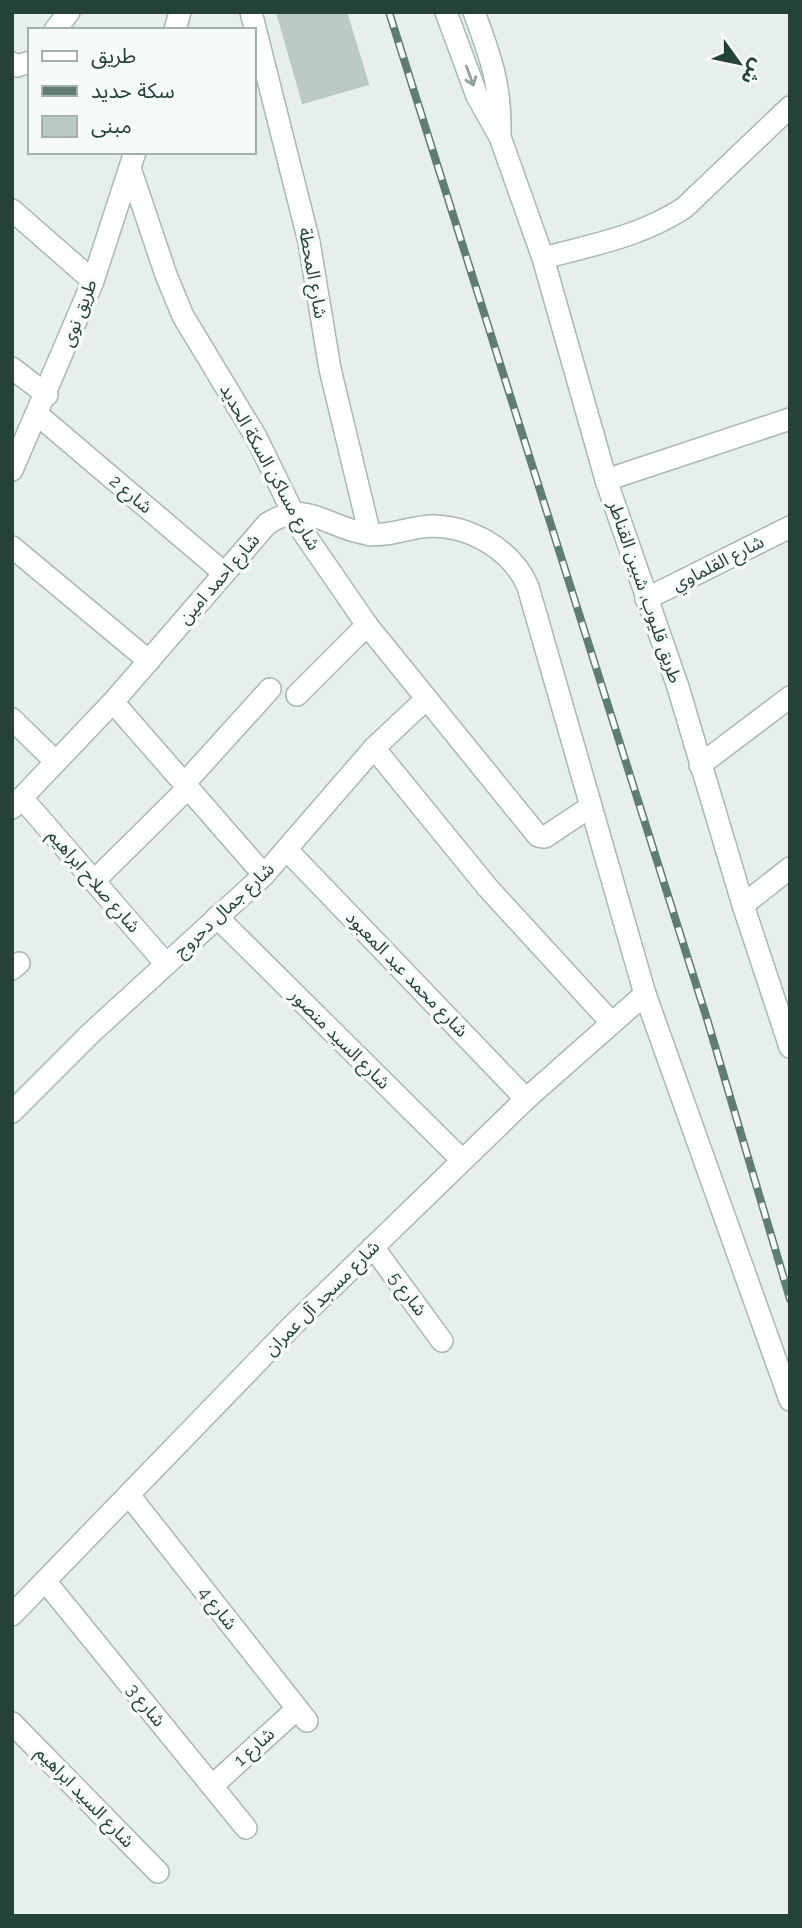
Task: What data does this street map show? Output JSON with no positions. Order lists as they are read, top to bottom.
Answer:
{
  "streets": {
    "street": [
      "شارع المحطة",
      "طريق نوى",
      "شارع مساكن السكة الحديد",
      "شارع 2",
      "شارع القلماوي",
      "شارع احمد امين",
      "طريق قليوب, شبين القناطر",
      "شارع صلاح ابراهيم",
      "شارع جمال دحروج",
      "شارع محمد عبد المعبود",
      "شارع السيد منصور",
      "شارع 5",
      "شارع مسجد آل عمران",
      "شارع 4",
      "شارع 3",
      "شارع 1",
      "شارع السيد ابراهيم"
    ]
  },
  "crossings": [
    ["طريق نوى", "شارع مساكن السكة الحديد"],
    ["طريق نوى", "شارع 2"],
    ["شارع مساكن السكة الحديد", "شارع احمد امين"],
    ["شارع مساكن السكة الحديد", "شارع جمال دحروج"],
    ["شارع 2", "شارع احمد امين"],
    ["شارع القلماوي", "طريق قليوب, شبين القناطر"],
    ["شارع احمد امين", "شارع صلاح ابراهيم"],
    ["شارع صلاح ابراهيم", "شارع جمال دحروج"],
    ["شارع جمال دحروج", "شارع محمد عبد المعبود"],
    ["شارع جمال دحروج", "شارع السيد منصور"],
    ["شارع محمد عبد المعبود", "شارع مسجد آل عمران"],
    ["شارع السيد منصور", "شارع مسجد آل عمران"],
    ["شارع 5", "شارع مسجد آل عمران"],
    ["شارع مسجد آل عمران", "شارع 4"],
    ["شارع مسجد آل عمران", "شارع 3"],
    ["شارع 4", "شارع 1"],
    ["شارع 3", "شارع 1"]
  ],
  "legend": ["طريق", "سكة حديد", "مبنى"],
  "north": "bottom right"
}
